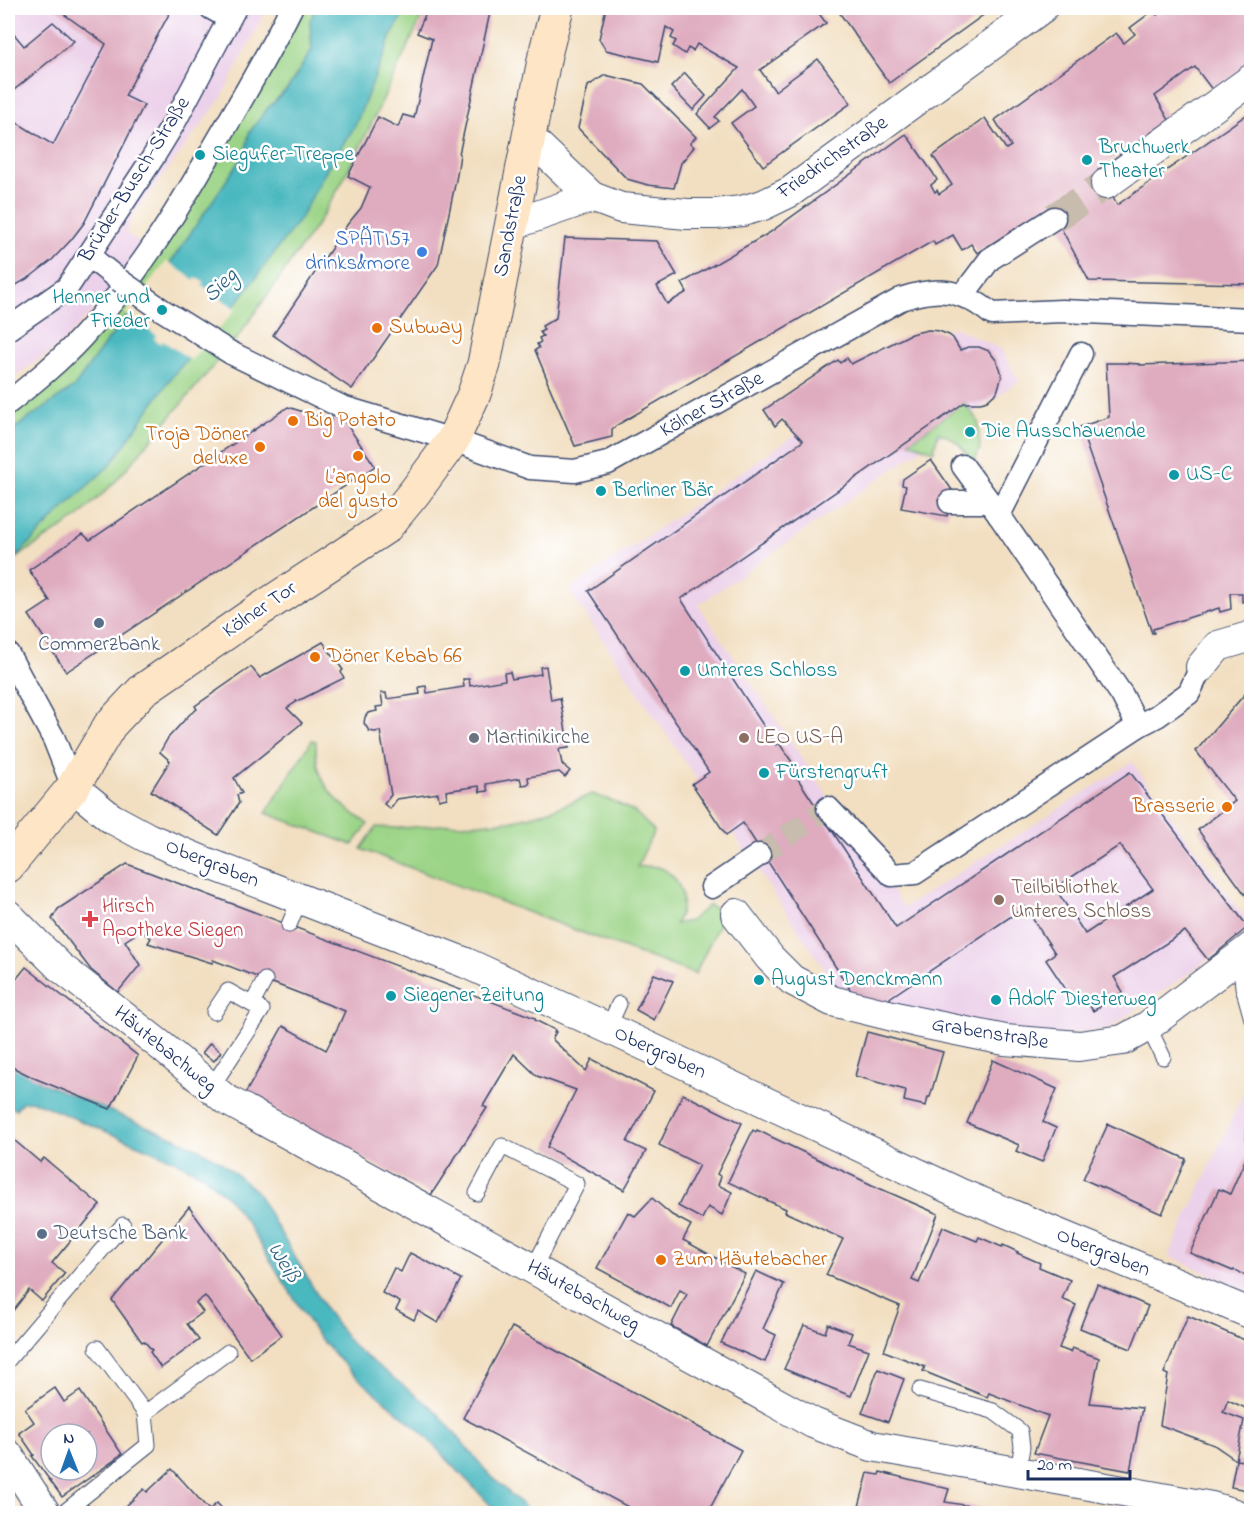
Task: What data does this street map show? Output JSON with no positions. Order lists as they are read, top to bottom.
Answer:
{
  "streets": {
    "main road": ["Sandstraße", "Kölner Tor"],
    "street": [
      "Friedrichstraße",
      "Brüder-Busch-Straße",
      "Kölner Straße",
      "Obergraben",
      "Grabenstraße",
      "Häutebachweg"
    ]
  },
  "crossings": [
    ["Friedrichstraße", "Sandstraße"],
    ["Brüder-Busch-Straße", "Kölner Straße"],
    ["Sandstraße", "Kölner Straße"],
    ["Sandstraße", "Kölner Tor"],
    ["Kölner Straße", "Kölner Tor"],
    ["Kölner Tor", "Obergraben"]
  ],
  "water": ["Sieg", "Weiß"],
  "places": {
    "other": [
      "Siegufer-Treppe",
      "Bruchwerk Theater",
      "SPÄTI57 drinks&more",
      "Henner und Frieder",
      "Subway",
      "Big Potato",
      "Die Ausschauende",
      "Troja Döner deluxe",
      "L’angolo del gusto",
      "US-C",
      "Berliner Bär",
      "Commerzbank",
      "Döner Kebab 66",
      "Unteres Schloss",
      "Martinikirche",
      "LEO US-A",
      "Fürstengruft",
      "Brasserie",
      "Teilbibliothek Unteres Schloss",
      "August Denckmann",
      "Siegener Zeitung",
      "Adolf Diesterweg",
      "Deutsche Bank",
      "Zum Häutebacher"
    ],
    "health": ["Hirsch Apotheke Siegen"]
  },
  "scale_bar": "20 m",
  "north": "top"
}
